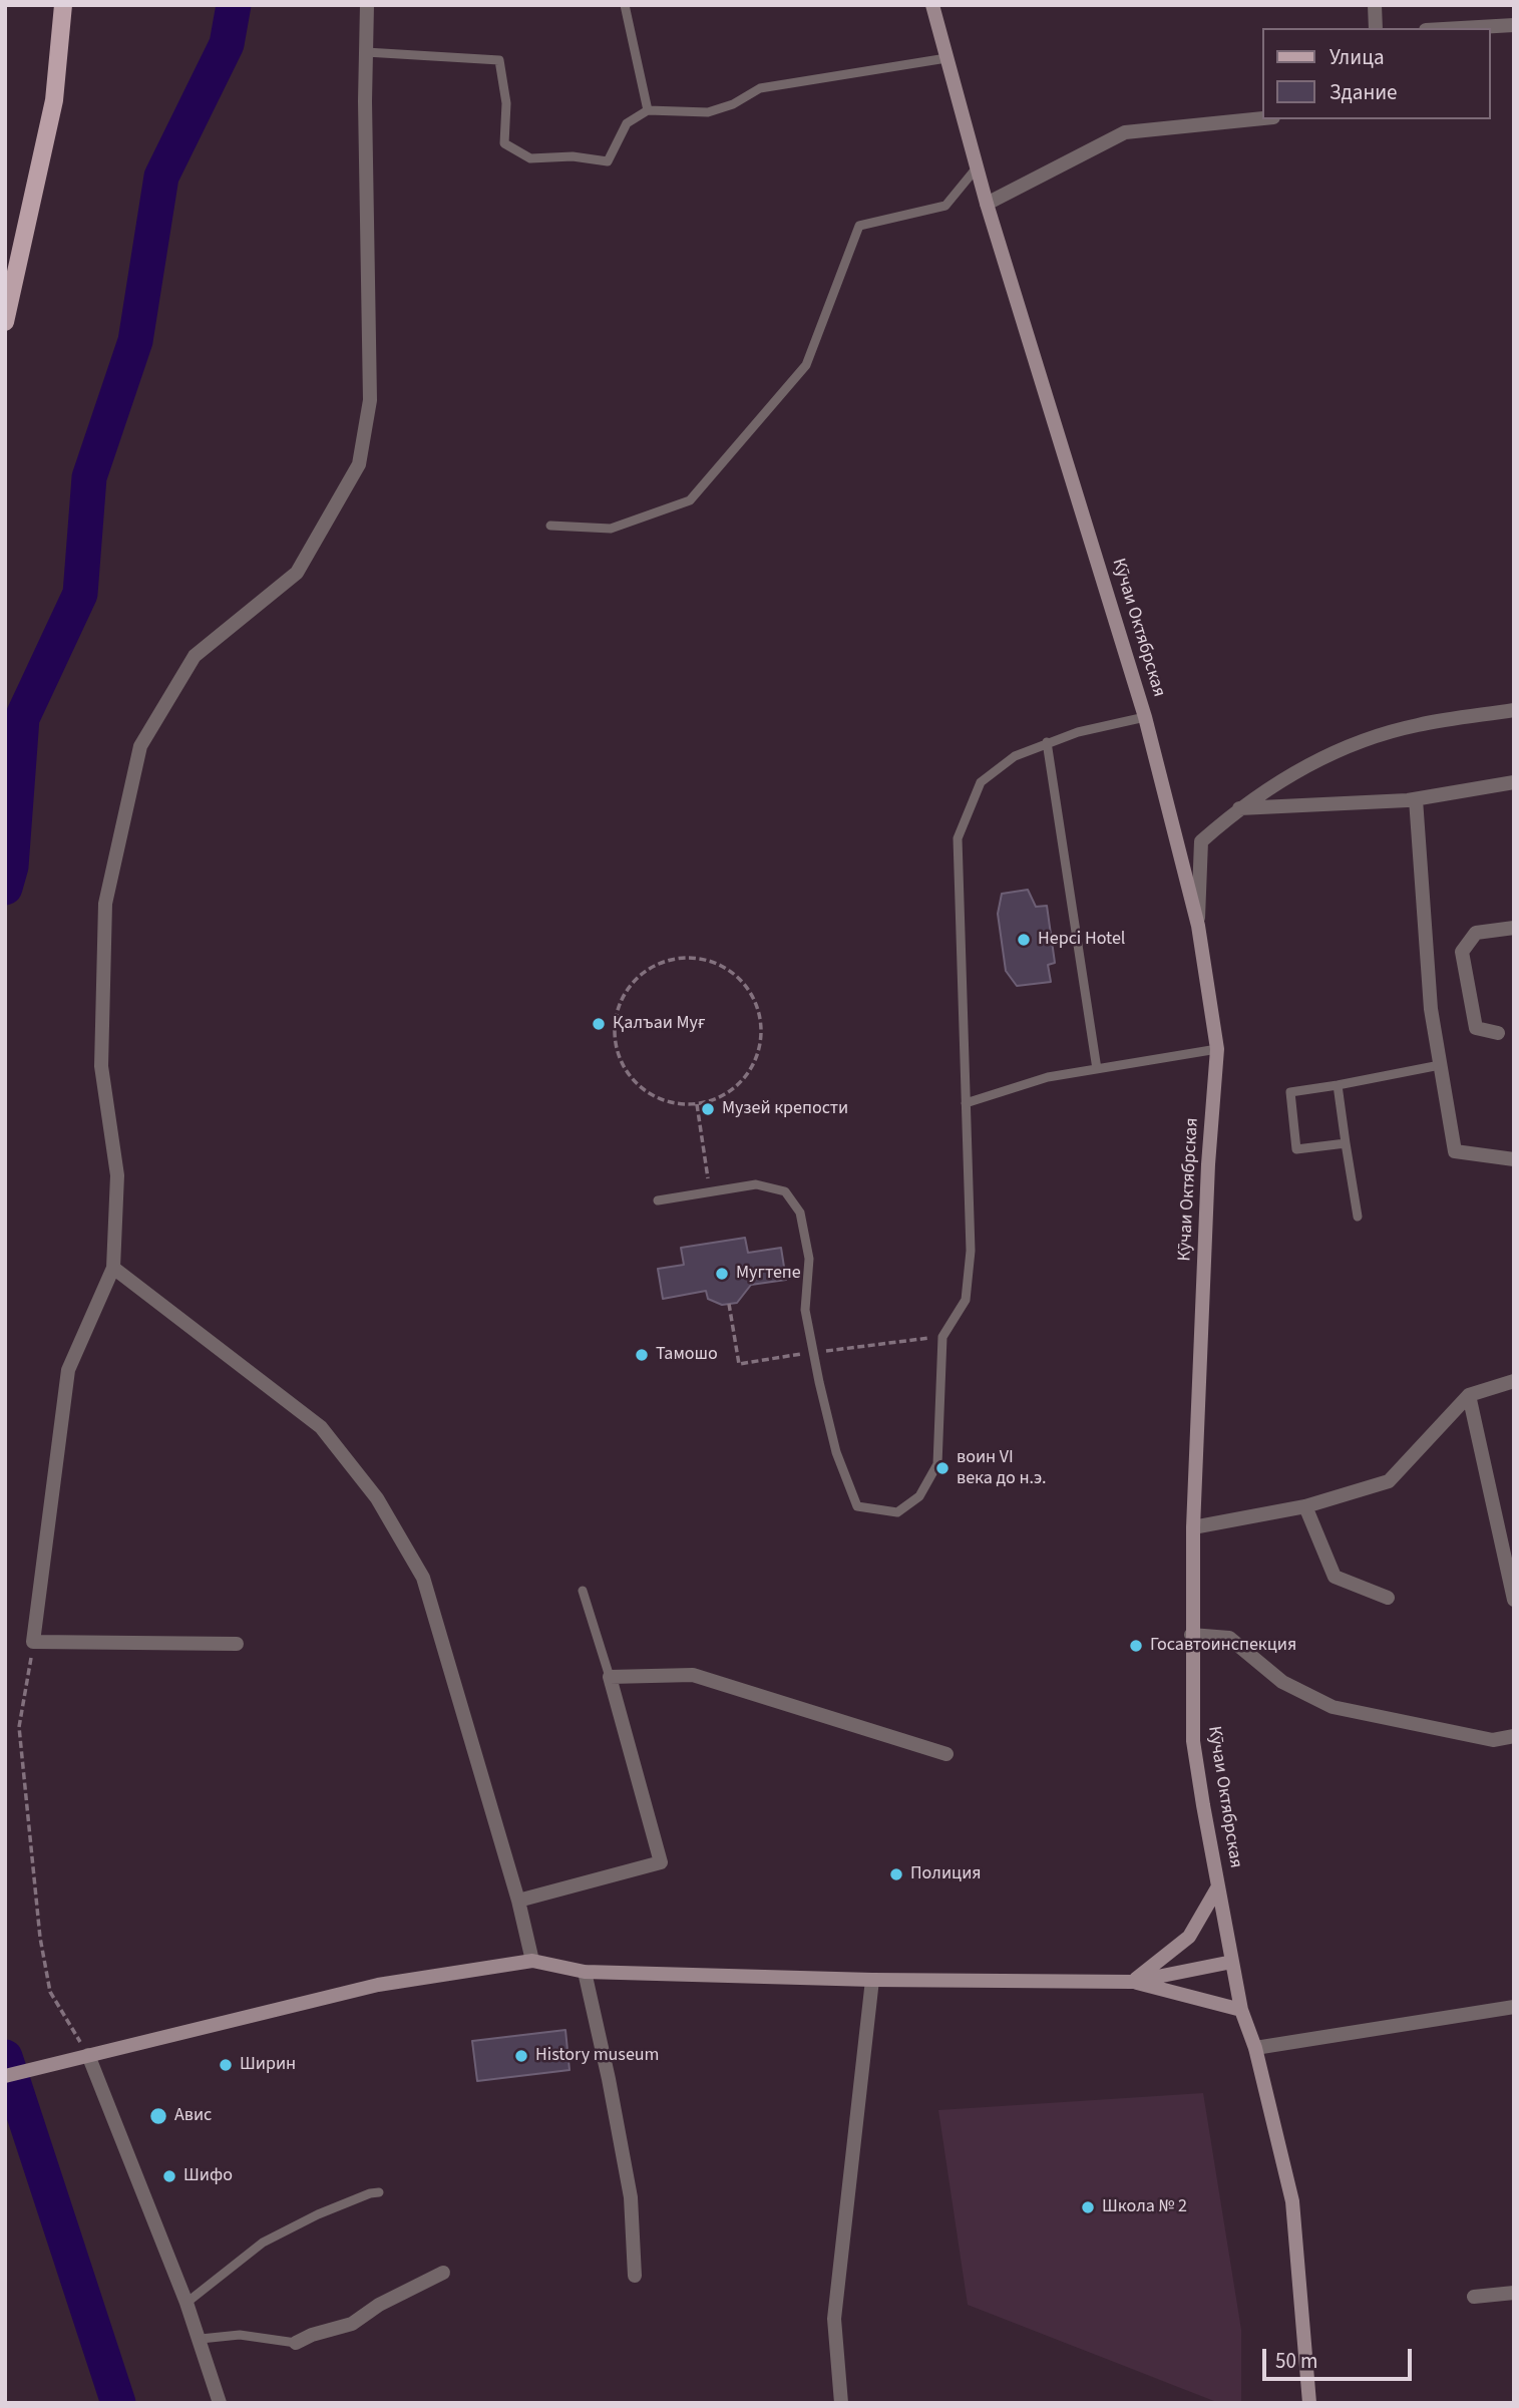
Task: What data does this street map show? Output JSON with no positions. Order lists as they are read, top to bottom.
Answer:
{
  "streets": {
    "main road": ["Кӯчаи Октябрская"]
  },
  "places": [
    "Hepci Hotel",
    "Қалъаи Муғ",
    "Музей крепости",
    "Мугтепе",
    "Тамошо",
    "воин VI века до н.э.",
    "Госавтоинспекция",
    "Полиция",
    "History museum",
    "Ширин",
    "Авис",
    "Шифо",
    "Школа № 2"
  ],
  "legend": ["Улица", "Здание"],
  "scale_bar": "50 m"
}
